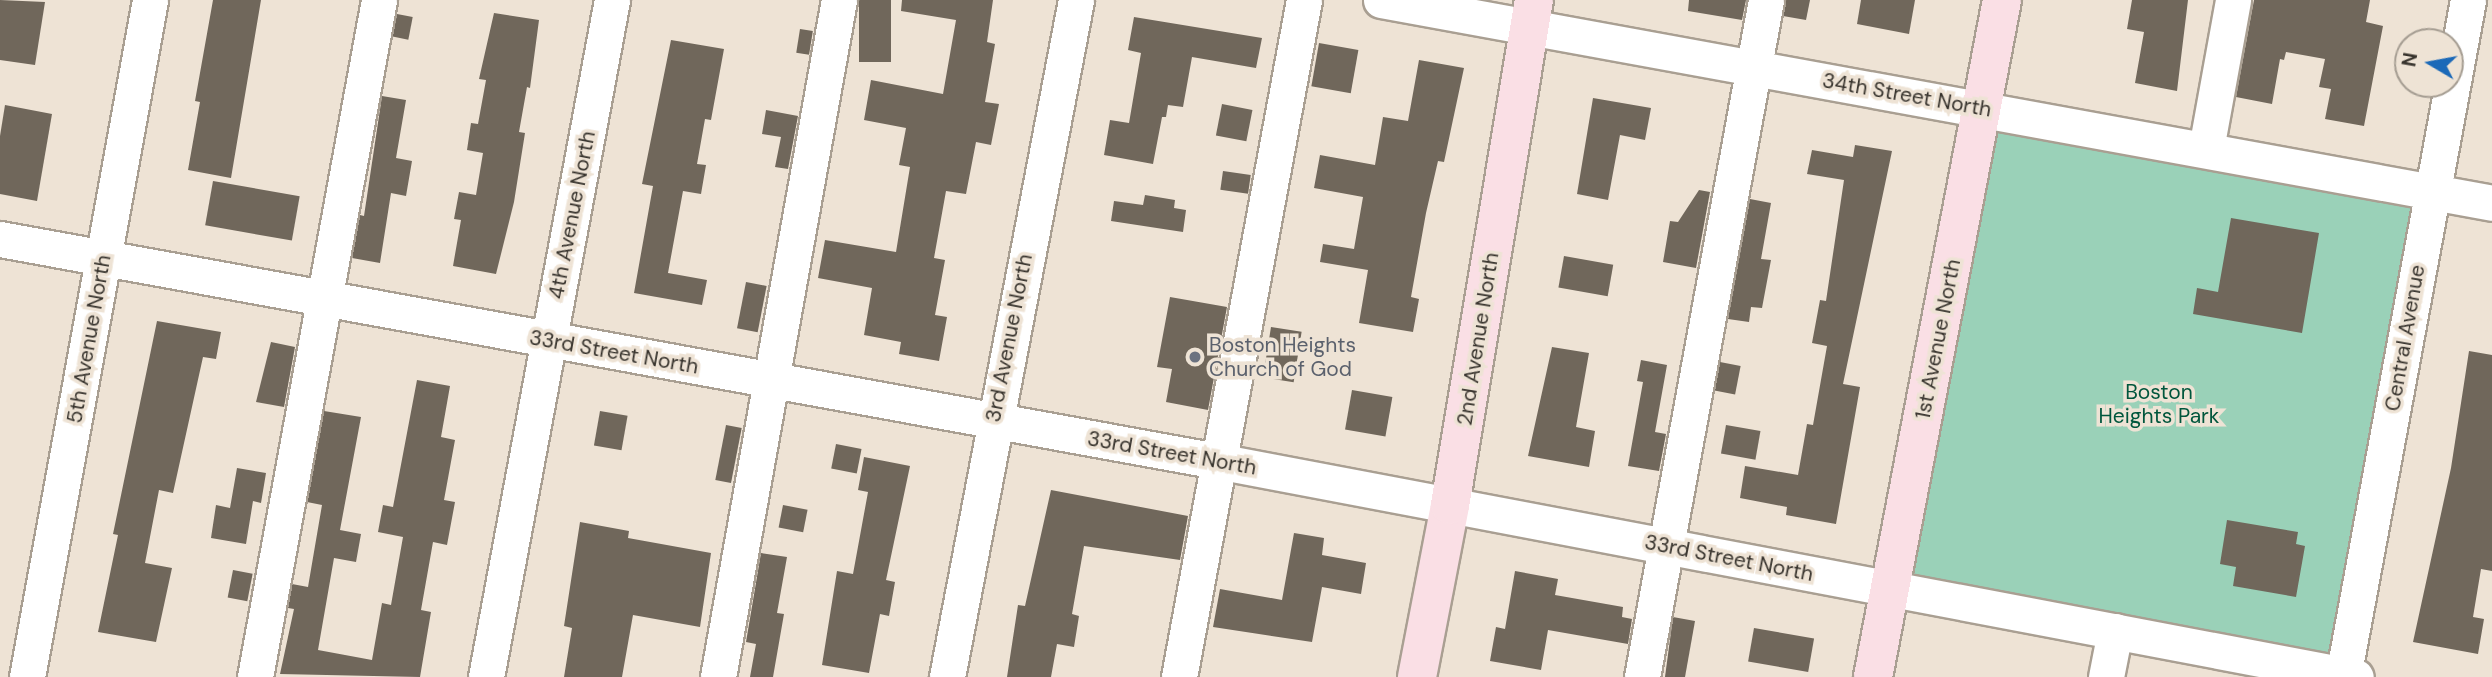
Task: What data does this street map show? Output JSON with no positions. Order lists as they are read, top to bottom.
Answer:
{
  "streets": {
    "main road": ["2nd Avenue North", "1st Avenue North"],
    "street": [
      "34th Street North",
      "4th Avenue North",
      "3rd Avenue North",
      "Central Avenue",
      "5th Avenue North",
      "33rd Street North"
    ]
  },
  "crossings": [
    ["34th Street North", "Central Avenue"],
    ["34th Street North", "2nd Avenue North"],
    ["34th Street North", "1st Avenue North"],
    ["4th Avenue North", "33rd Street North"],
    ["3rd Avenue North", "33rd Street North"],
    ["Central Avenue", "33rd Street North"],
    ["5th Avenue North", "33rd Street North"],
    ["2nd Avenue North", "33rd Street North"],
    ["1st Avenue North", "33rd Street North"]
  ],
  "parks": ["Boston Heights Park"],
  "places": ["Boston Heights Church of God"],
  "north": "left"
}
